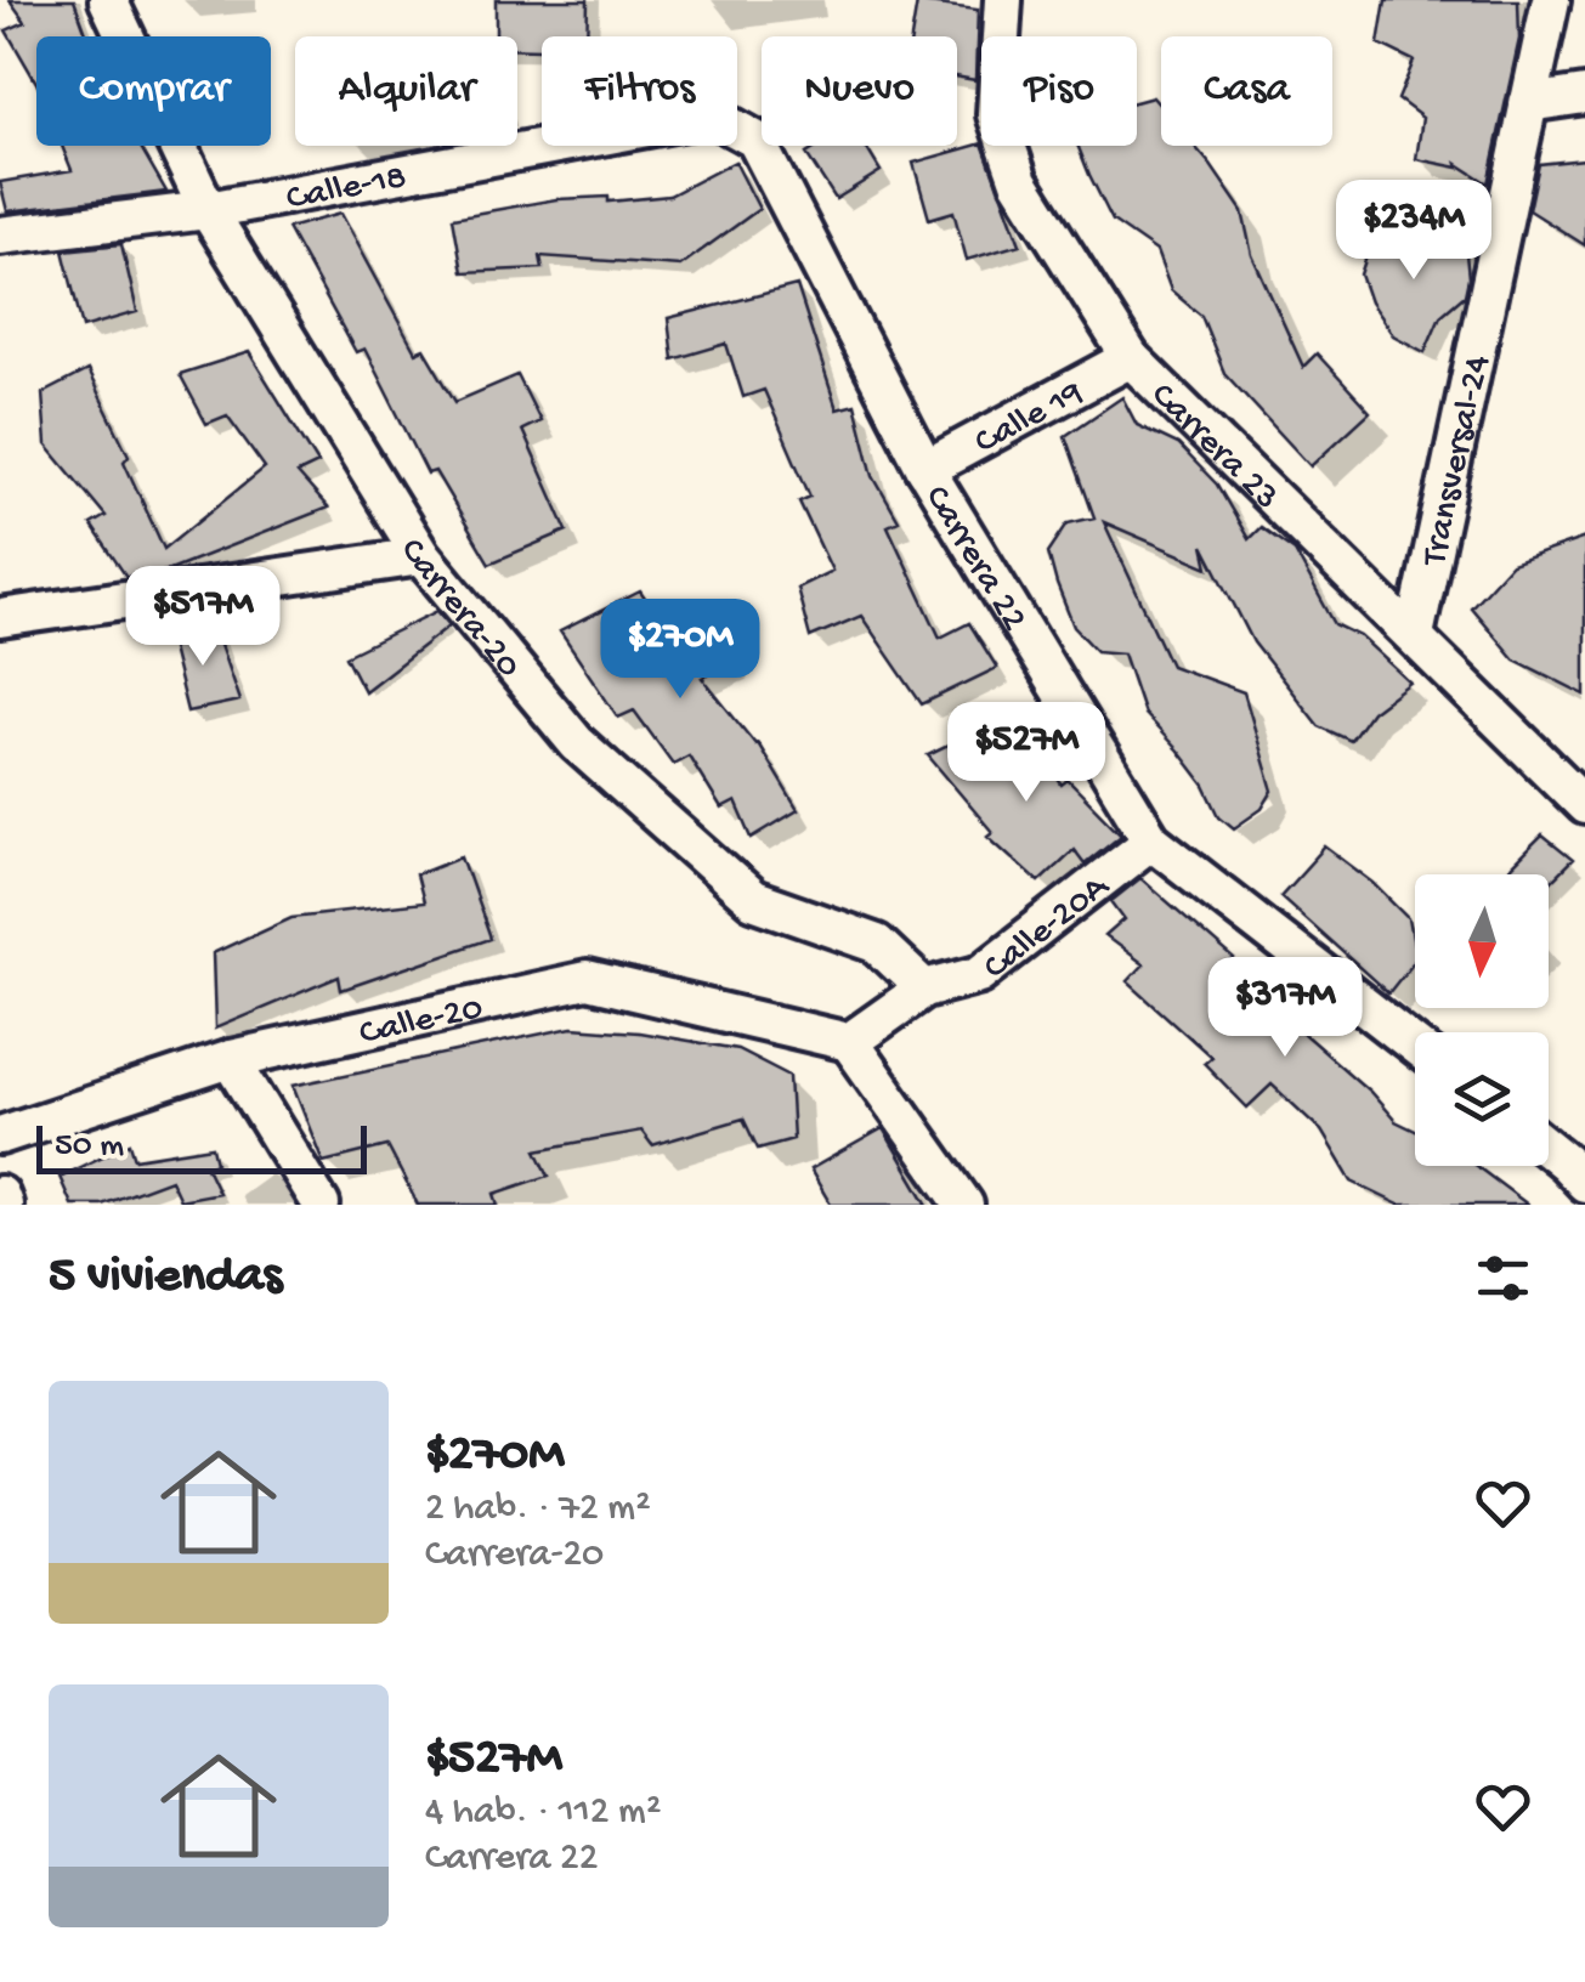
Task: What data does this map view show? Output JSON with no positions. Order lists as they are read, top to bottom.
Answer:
{
  "streets": {
    "street": [
      "Calle-18",
      "Calle 19",
      "Carrera 23",
      "Transversal-24",
      "Carrera 22",
      "Carrera-20",
      "Calle-20A",
      "Calle-20"
    ]
  },
  "crossings": [
    ["Calle-18", "Carrera 22"],
    ["Calle-18", "Carrera-20"],
    ["Calle 19", "Carrera 23"],
    ["Calle 19", "Carrera 22"],
    ["Carrera 23", "Transversal-24"],
    ["Carrera 22", "Calle-20A"],
    ["Carrera-20", "Calle-20A"]
  ],
  "scale_bar": "50 m",
  "north": "bottom",
  "page": {
    "chip": [
      "Comprar",
      "Alquilar",
      "Filtros",
      "Nuevo",
      "Piso",
      "Casa"
    ],
    "price": [
      "$234M",
      "$517M",
      "$270M",
      "$527M",
      "$317M"
    ],
    "scale": "50 m",
    "heading": "5 viviendas",
    "list": [
      {
        "name": "$270M",
        "note": "2 hab. · 72 m² · Carrera-20"
      },
      {
        "name": "$527M",
        "note": "4 hab. · 112 m² · Carrera 22"
      }
    ]
  }
}
